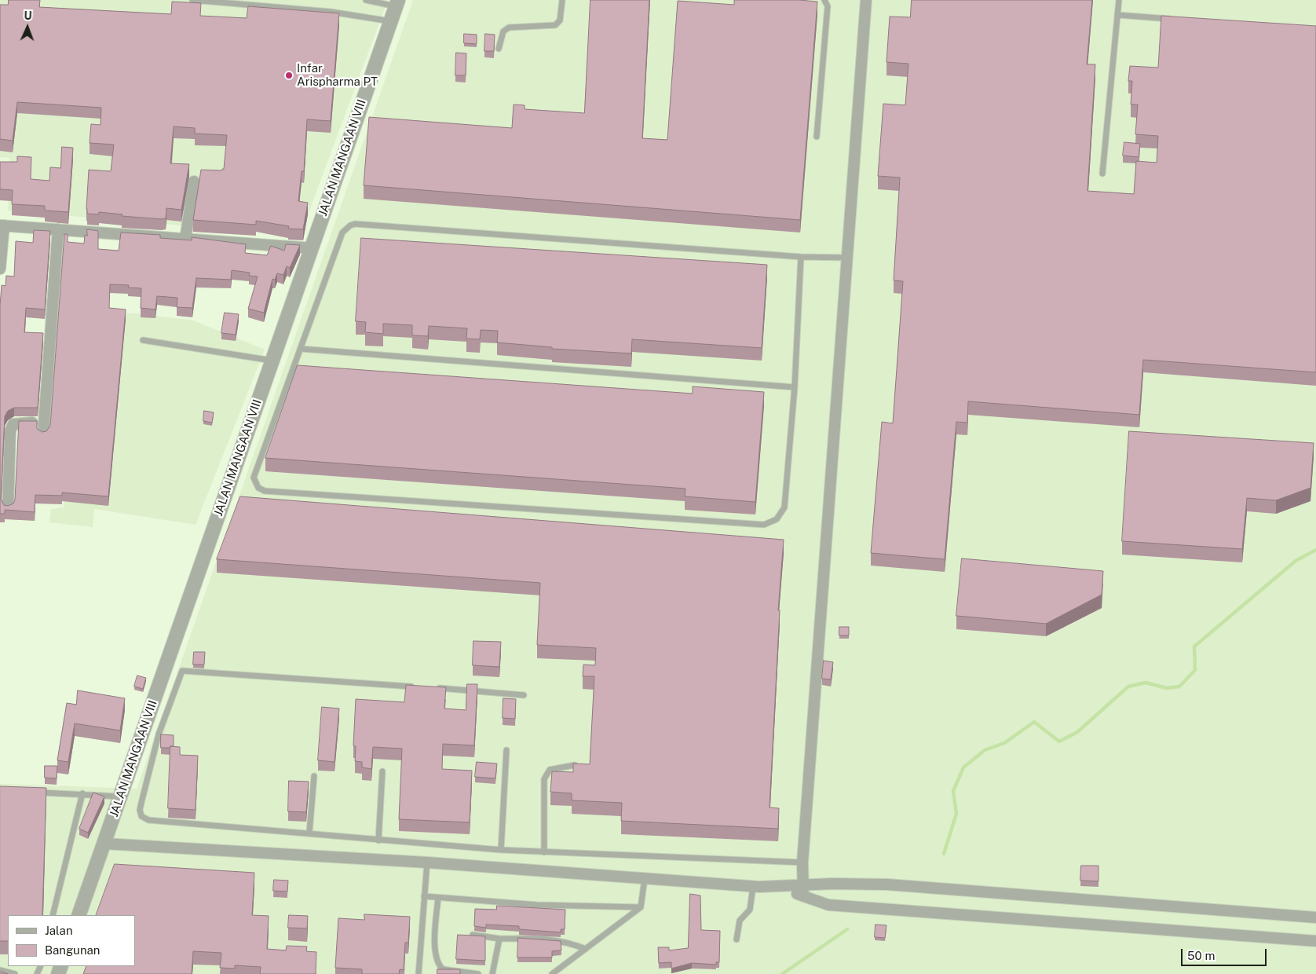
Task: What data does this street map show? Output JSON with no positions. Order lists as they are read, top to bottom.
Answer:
{
  "streets": {
    "street": ["JALAN MANGAAN VIII"]
  },
  "places": ["Infar Arispharma PT"],
  "legend": ["Jalan", "Bangunan"],
  "scale_bar": "50 m",
  "north": "top"
}
